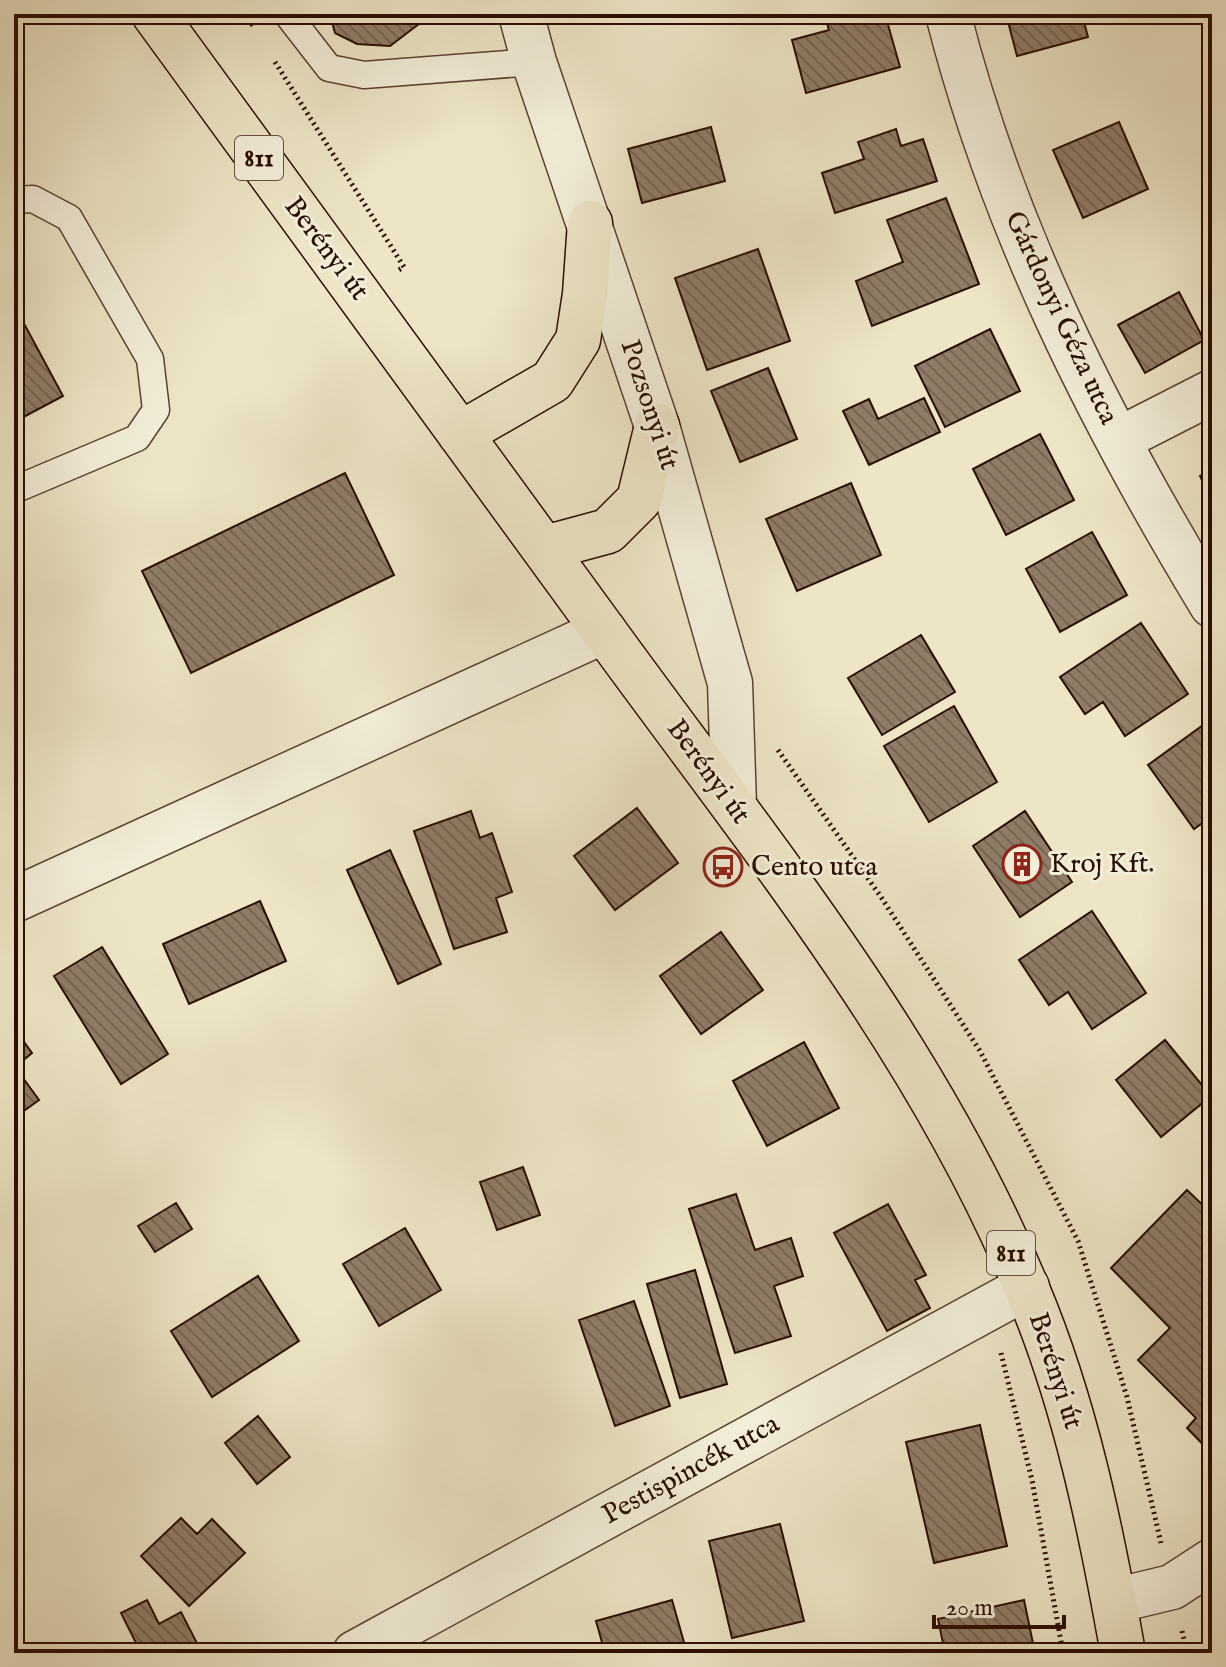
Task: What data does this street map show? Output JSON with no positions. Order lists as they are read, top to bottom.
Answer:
{
  "streets": {
    "main road": ["811", "Berényi út"],
    "street": ["Gárdonyi Géza utca", "Pozsonyi út", "Pestispincék utca"]
  },
  "crossings": [
    ["Berényi út", "Pozsonyi út"],
    ["Berényi út", "Pestispincék utca"]
  ],
  "places": {
    "building": ["Kroj Kft."],
    "bus stop": ["Cento utca"]
  },
  "scale_bar": "20 m"
}
